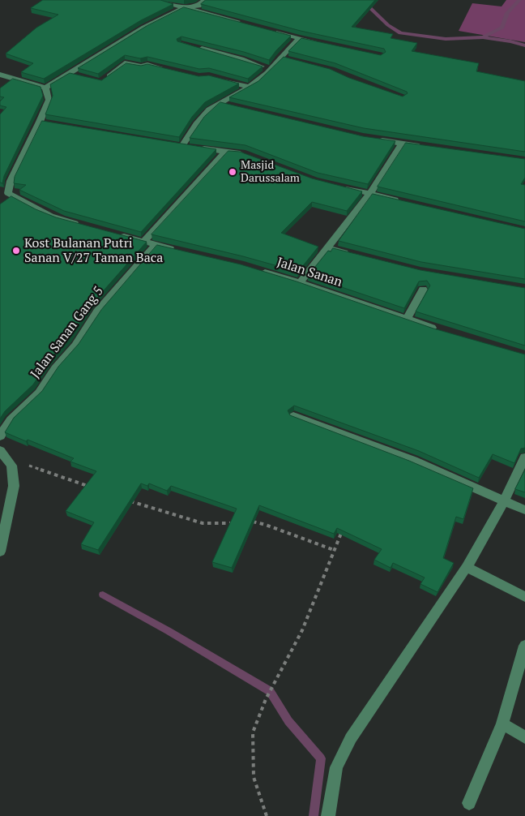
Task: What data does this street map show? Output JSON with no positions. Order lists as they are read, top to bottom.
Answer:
{
  "streets": {
    "street": ["Jalan Sanan", "Jalan Sanan Gang 5"]
  },
  "places": ["Masjid Darussalam", "Kost Bulanan Putri Sanan V/27 Taman Baca"]
}
